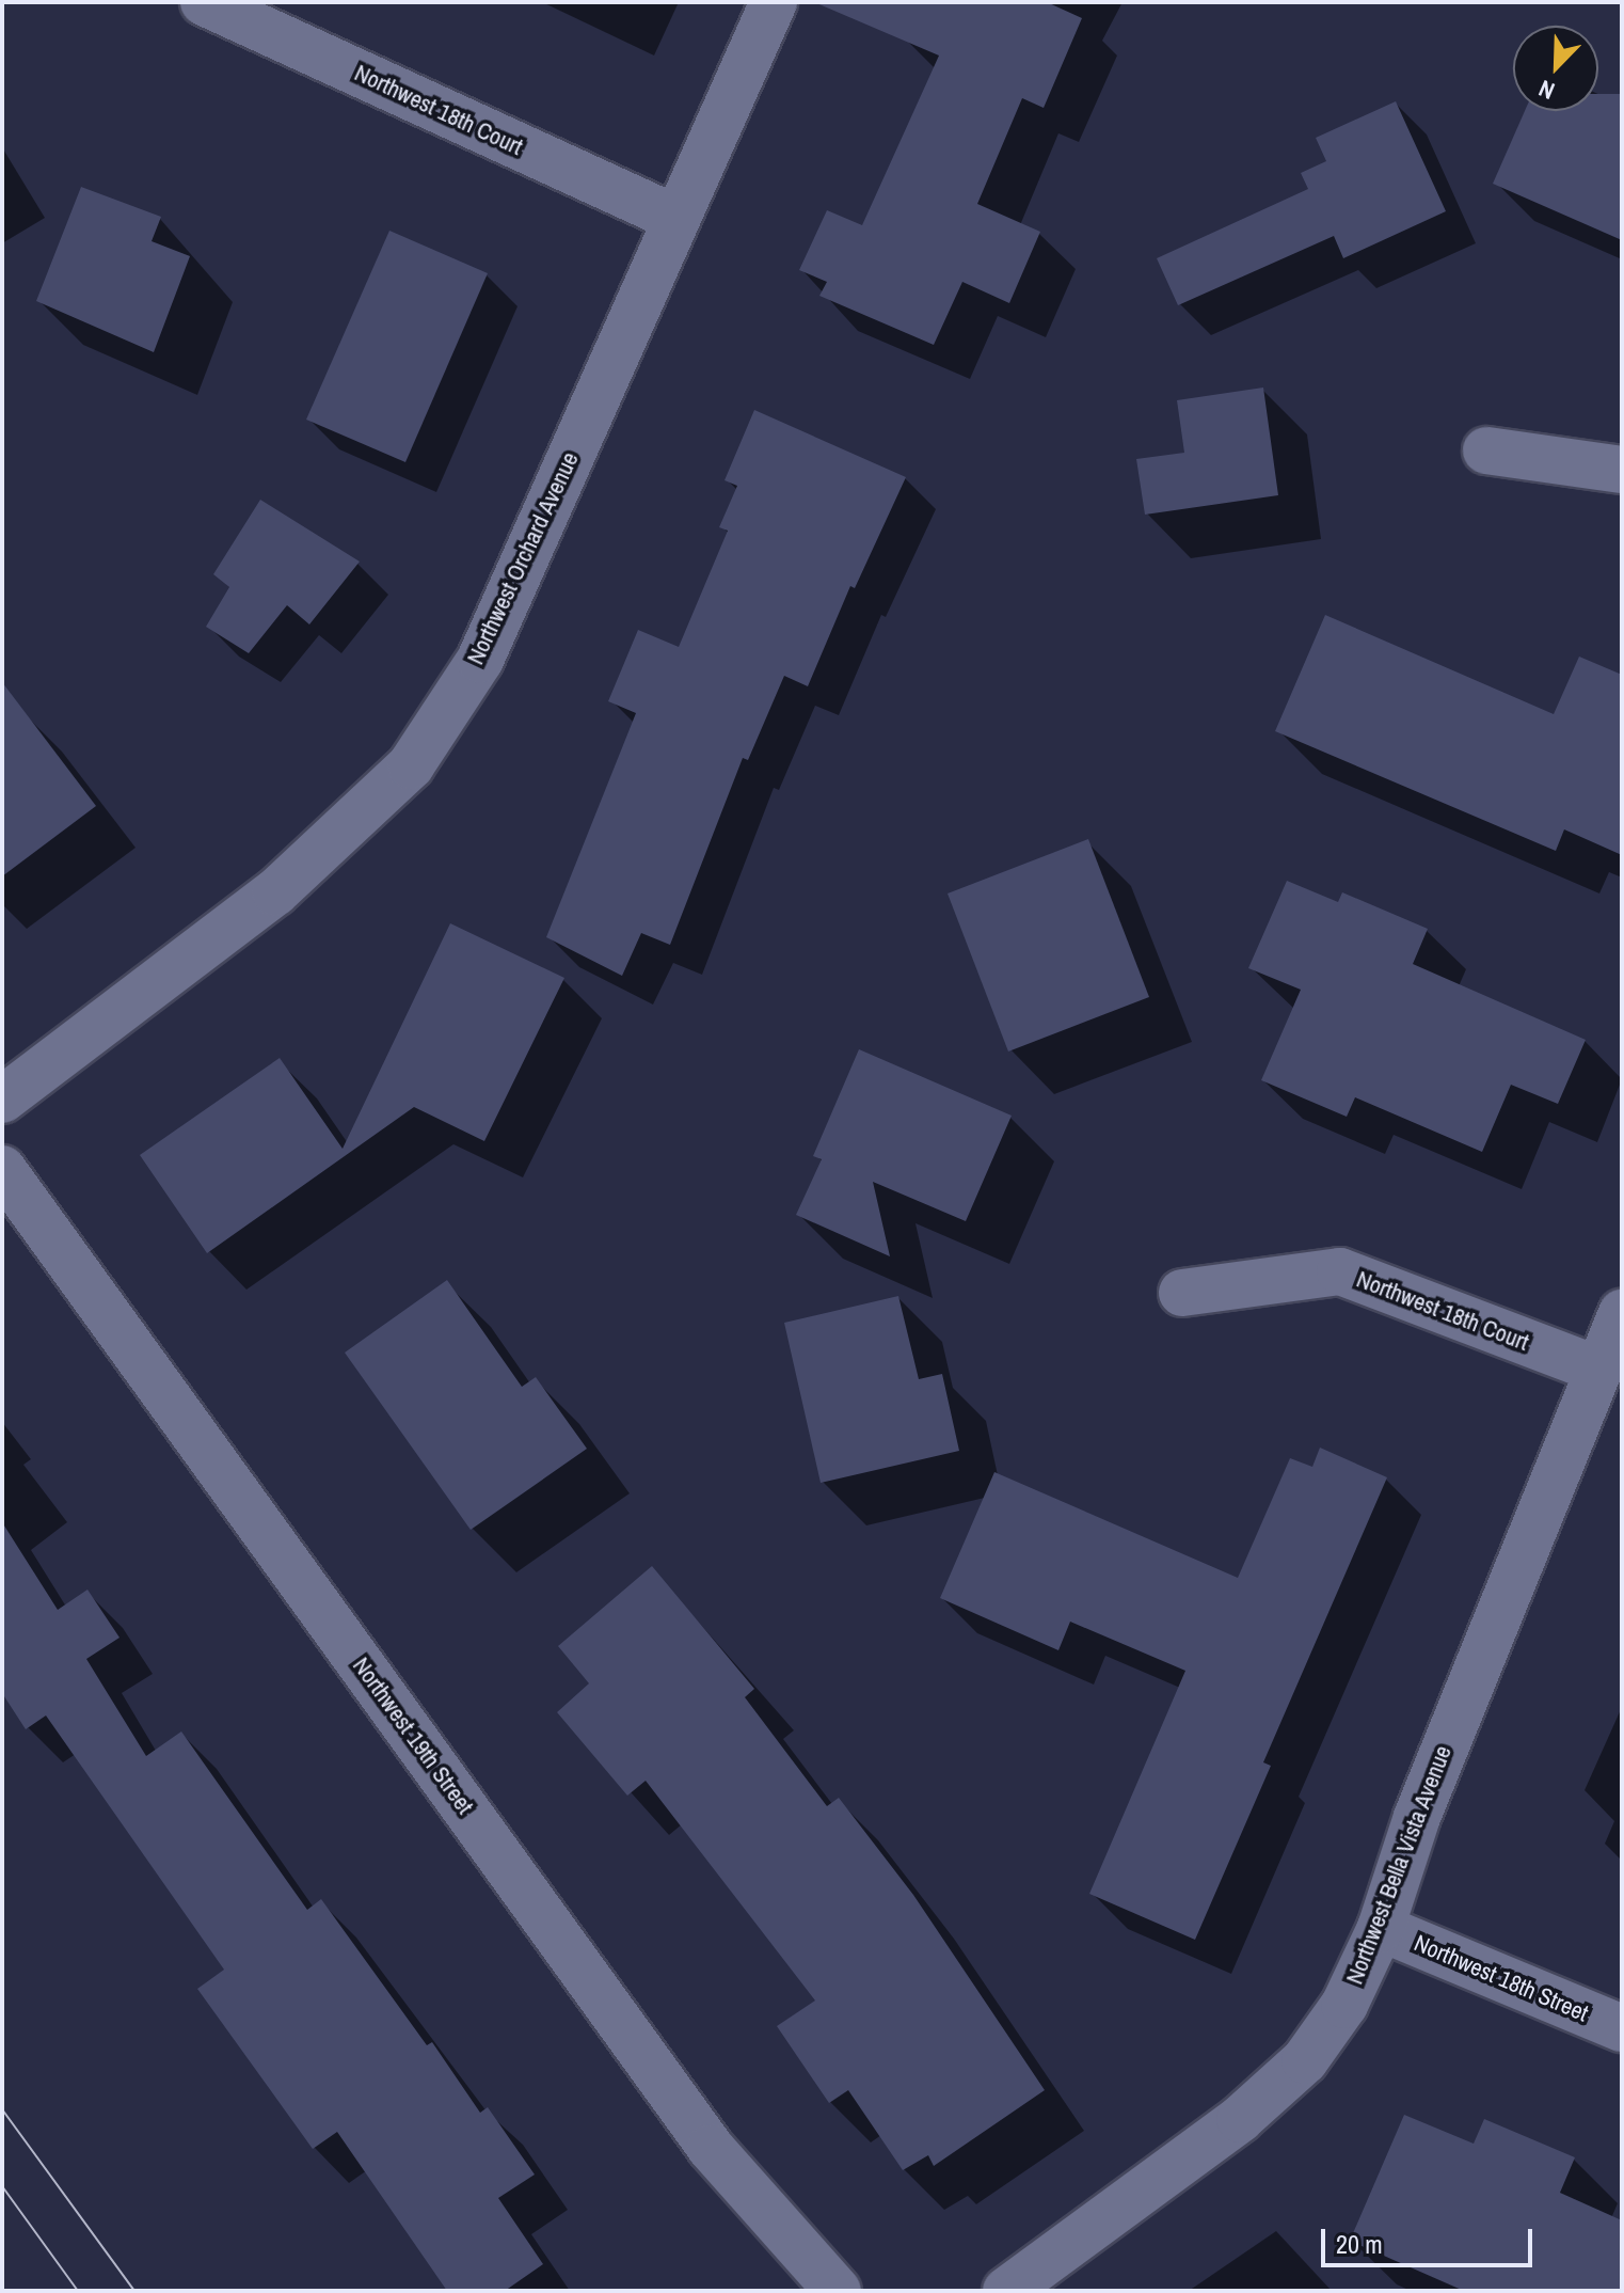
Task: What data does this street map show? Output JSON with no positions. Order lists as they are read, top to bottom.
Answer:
{
  "streets": {
    "street": [
      "Northwest 18th Court",
      "Northwest Orchard Avenue",
      "Northwest 19th Street",
      "Northwest Bella Vista Avenue",
      "Northwest 18th Street"
    ]
  },
  "crossings": [
    ["Northwest 18th Court", "Northwest Orchard Avenue"],
    ["Northwest 18th Court", "Northwest Bella Vista Avenue"],
    ["Northwest Bella Vista Avenue", "Northwest 18th Street"]
  ],
  "scale_bar": "20 m",
  "north": "bottom left"
}
